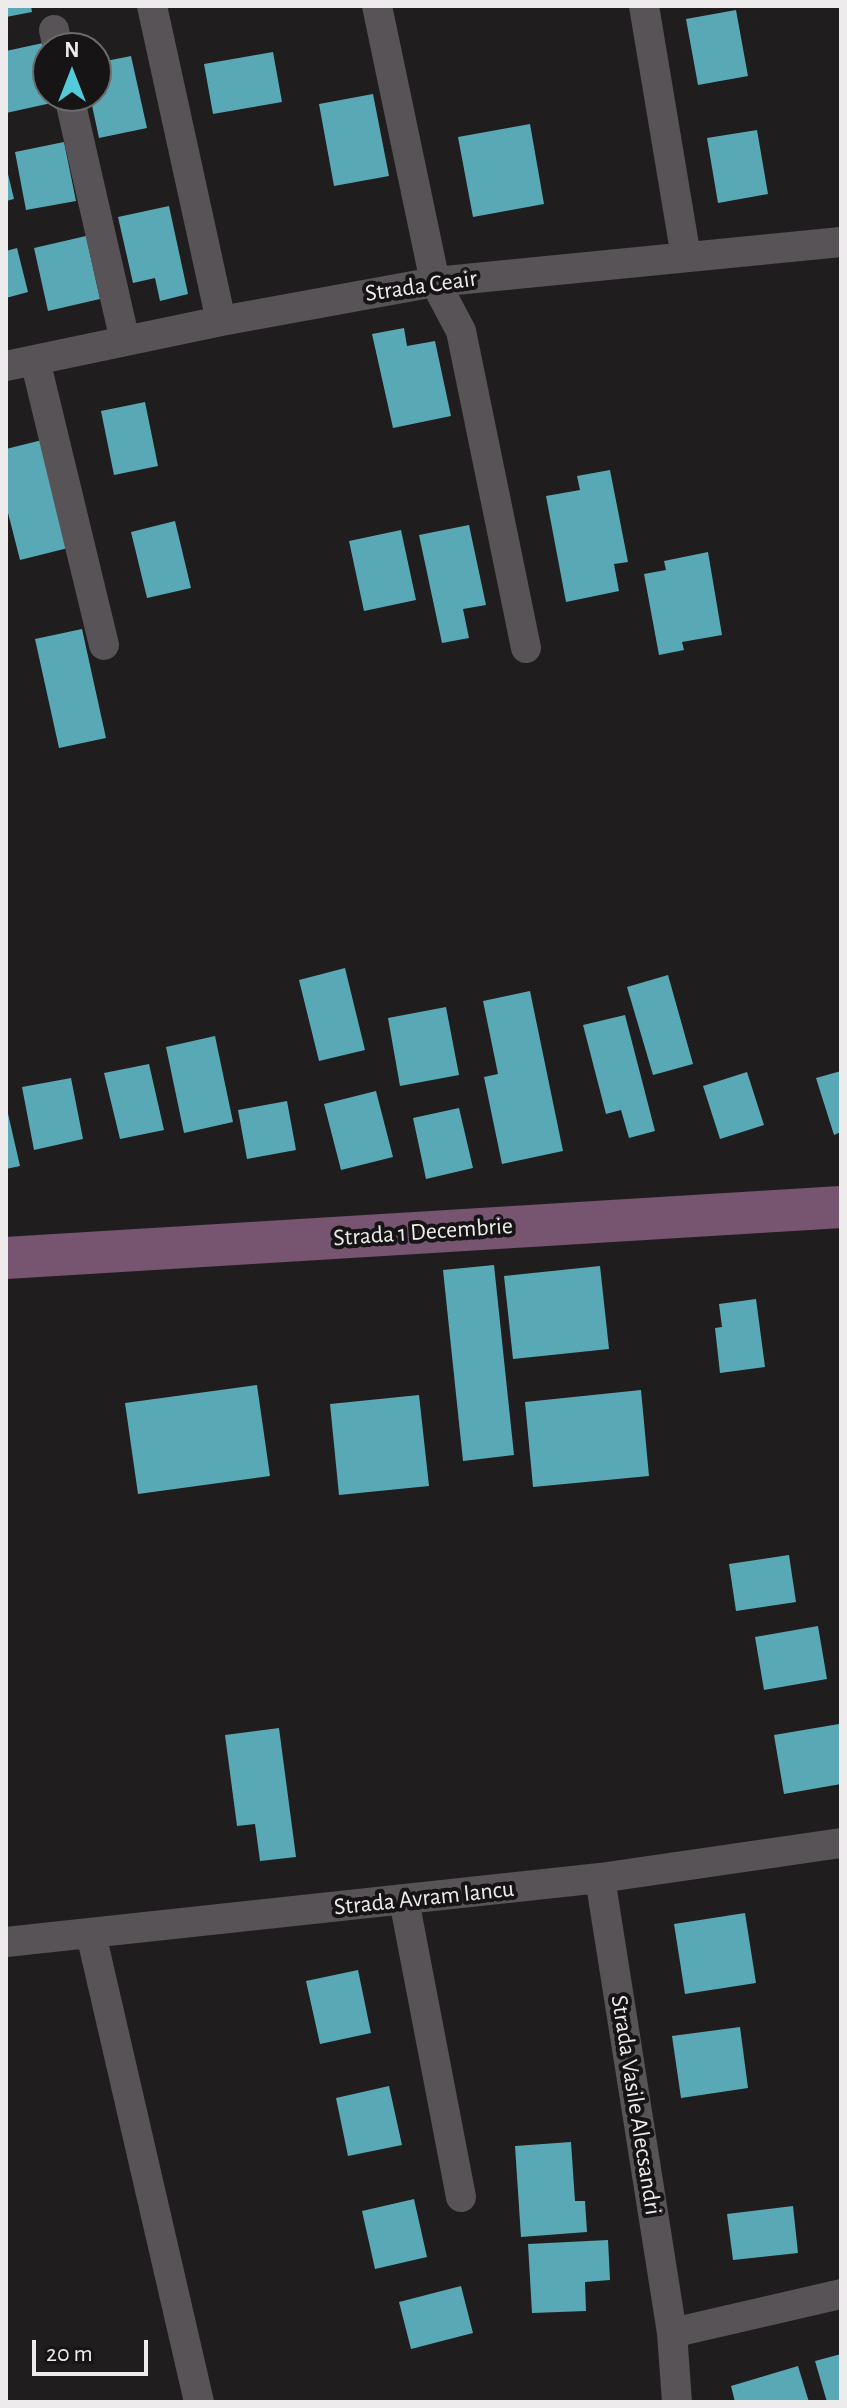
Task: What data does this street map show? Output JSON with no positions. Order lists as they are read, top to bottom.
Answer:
{
  "streets": {
    "main road": ["Strada 1 Decembrie"],
    "street": ["Strada Ceair", "Strada Avram Iancu", "Strada Vasile Alecsandri"]
  },
  "crossings": [
    ["Strada Avram Iancu", "Strada Vasile Alecsandri"]
  ],
  "scale_bar": "20 m",
  "north": "top"
}
